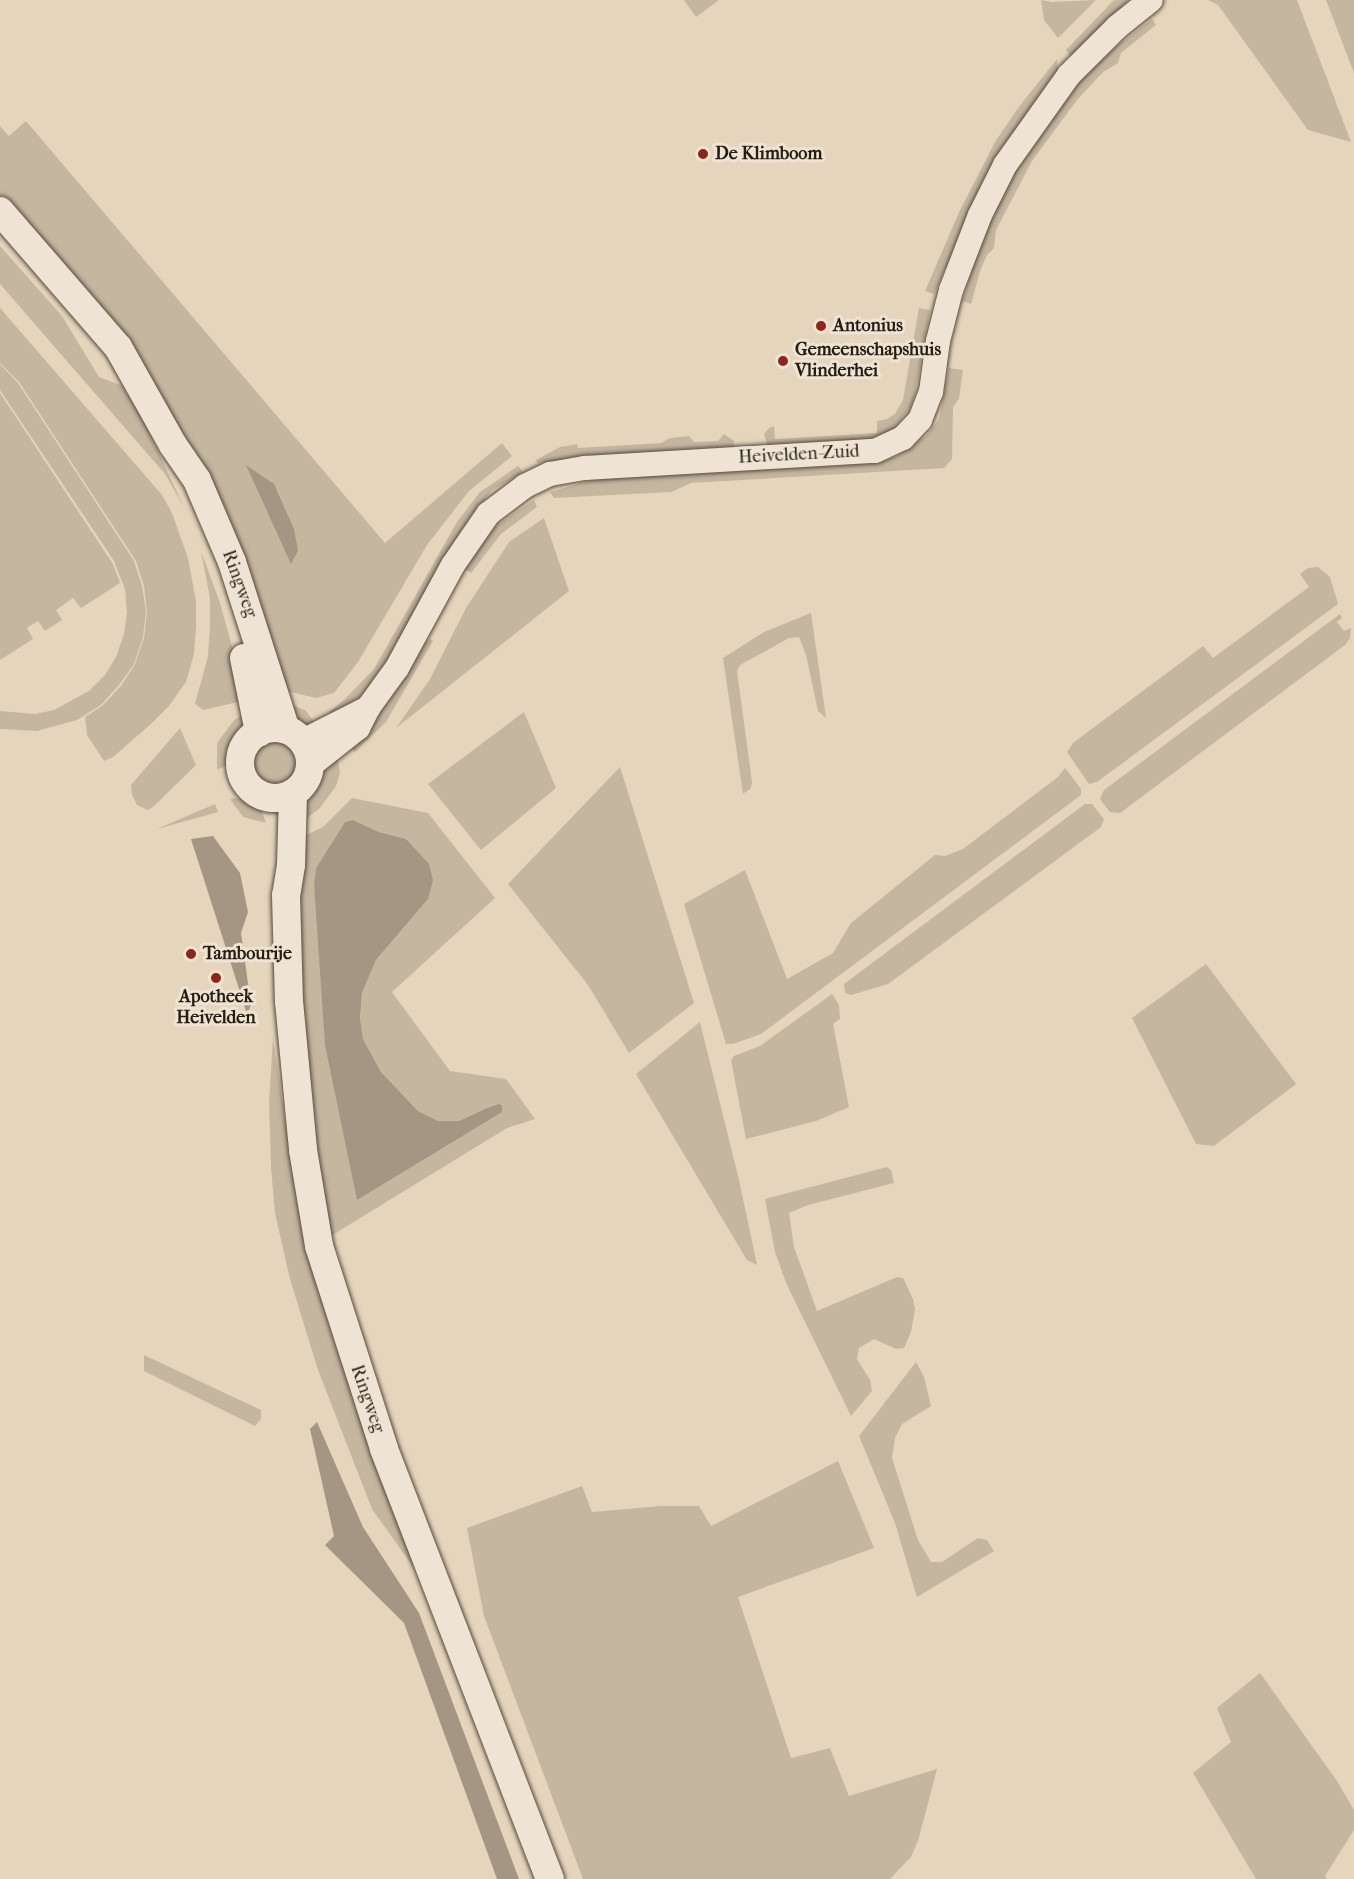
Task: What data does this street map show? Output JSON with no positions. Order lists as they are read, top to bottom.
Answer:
{
  "streets": {
    "main road": ["Ringweg"],
    "street": ["Heivelden-Zuid"]
  },
  "crossings": [
    ["Heivelden-Zuid", "Ringweg"]
  ],
  "places": [
    "De Klimboom",
    "Antonius",
    "Gemeenschapshuis Vlinderhei",
    "Tambourije",
    "Apotheek Heivelden"
  ]
}
